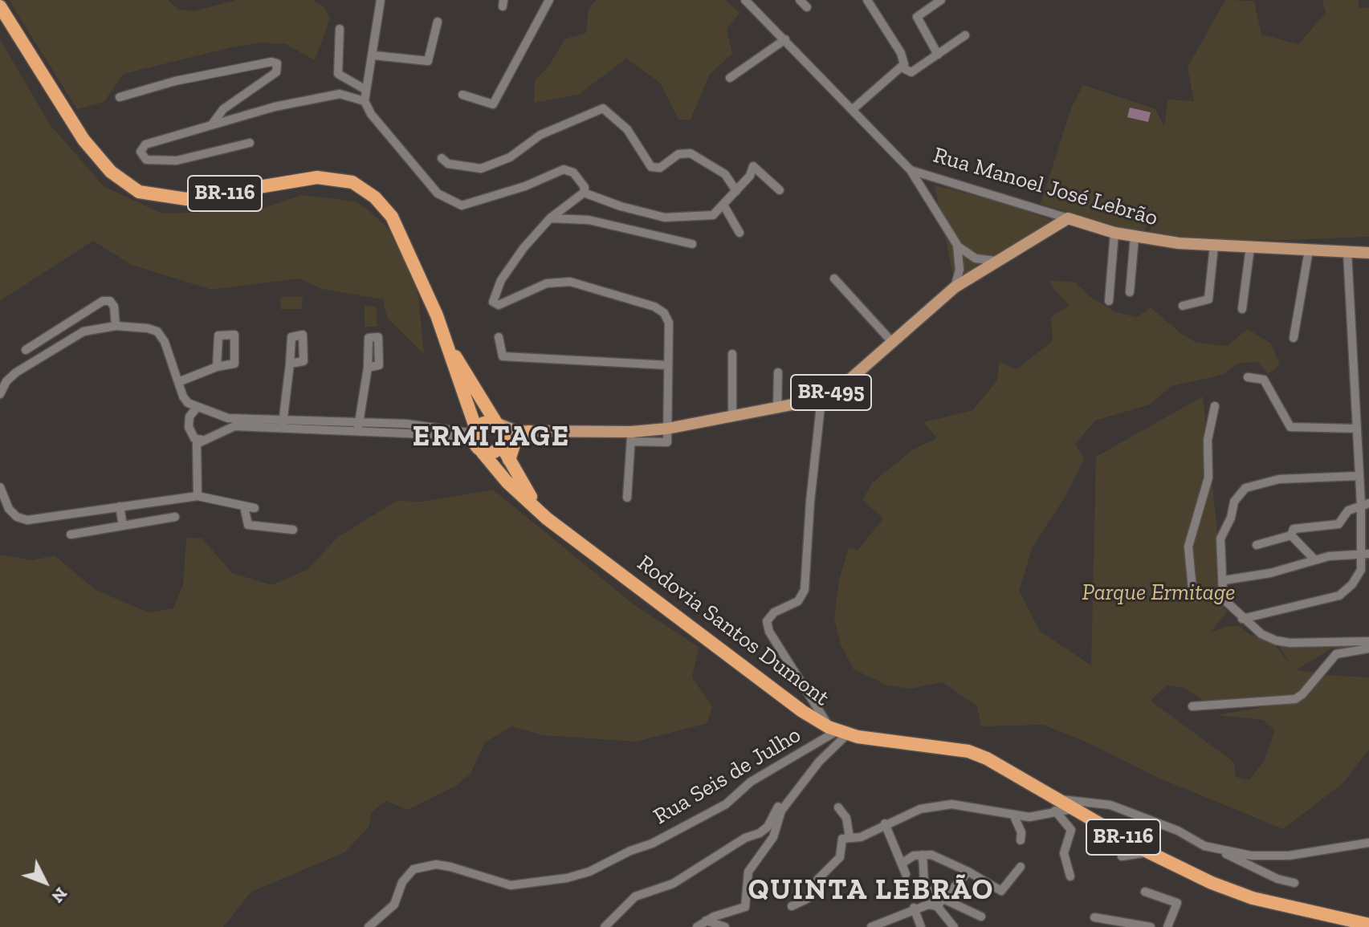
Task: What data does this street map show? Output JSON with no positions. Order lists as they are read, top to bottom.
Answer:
{
  "streets": {
    "highway": ["BR-116", "Rodovia Santos Dumont"],
    "main road": ["Rua Manoel José Lebrão", "BR-495"],
    "street": ["Rua Seis de Julho"]
  },
  "crossings": [
    ["Rua Manoel José Lebrão", "BR-495"],
    ["BR-116", "BR-495"],
    ["BR-116", "Rodovia Santos Dumont"],
    ["Rodovia Santos Dumont", "Rua Seis de Julho"]
  ],
  "districts": ["ERMITAGE", "QUINTA LEBRÃO"],
  "parks": ["Parque Ermitage"],
  "north": "bottom right"
}
